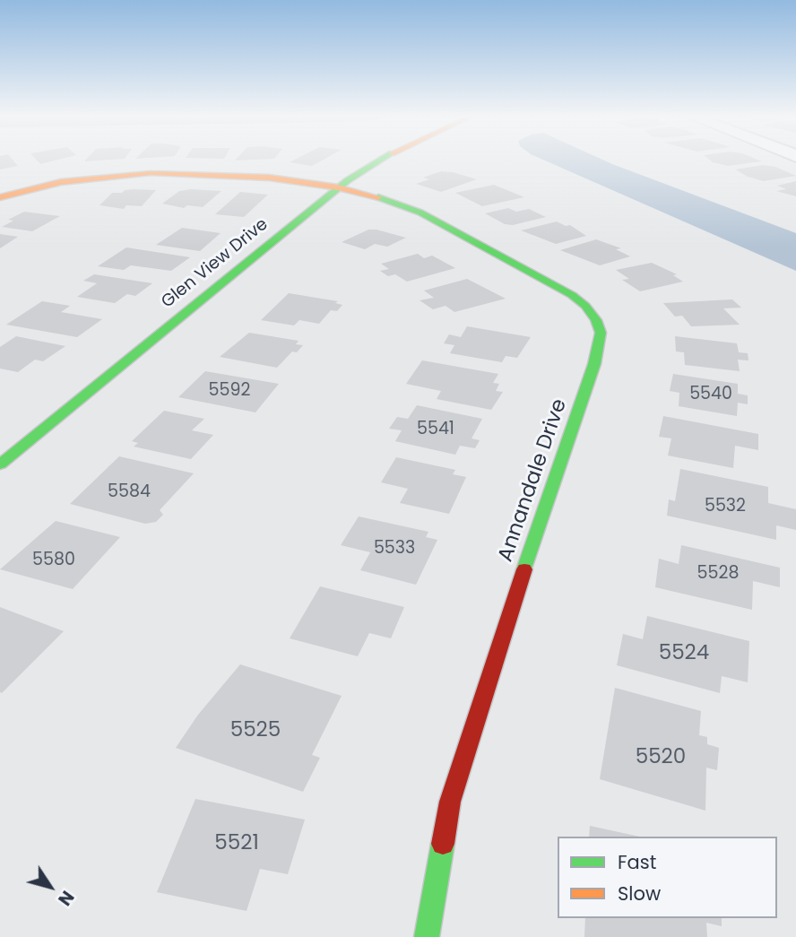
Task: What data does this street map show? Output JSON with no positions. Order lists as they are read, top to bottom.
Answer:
{
  "streets": {
    "street": ["Glen View Drive", "Annandale Drive"]
  },
  "crossings": [
    ["Glen View Drive", "Annandale Drive"]
  ],
  "house_numbers": [
    "5592",
    "5540",
    "5541",
    "5584",
    "5532",
    "5533",
    "5580",
    "5528",
    "5524",
    "5525",
    "5520",
    "5521"
  ],
  "legend": ["Fast", "Slow"],
  "north": "bottom right"
}
